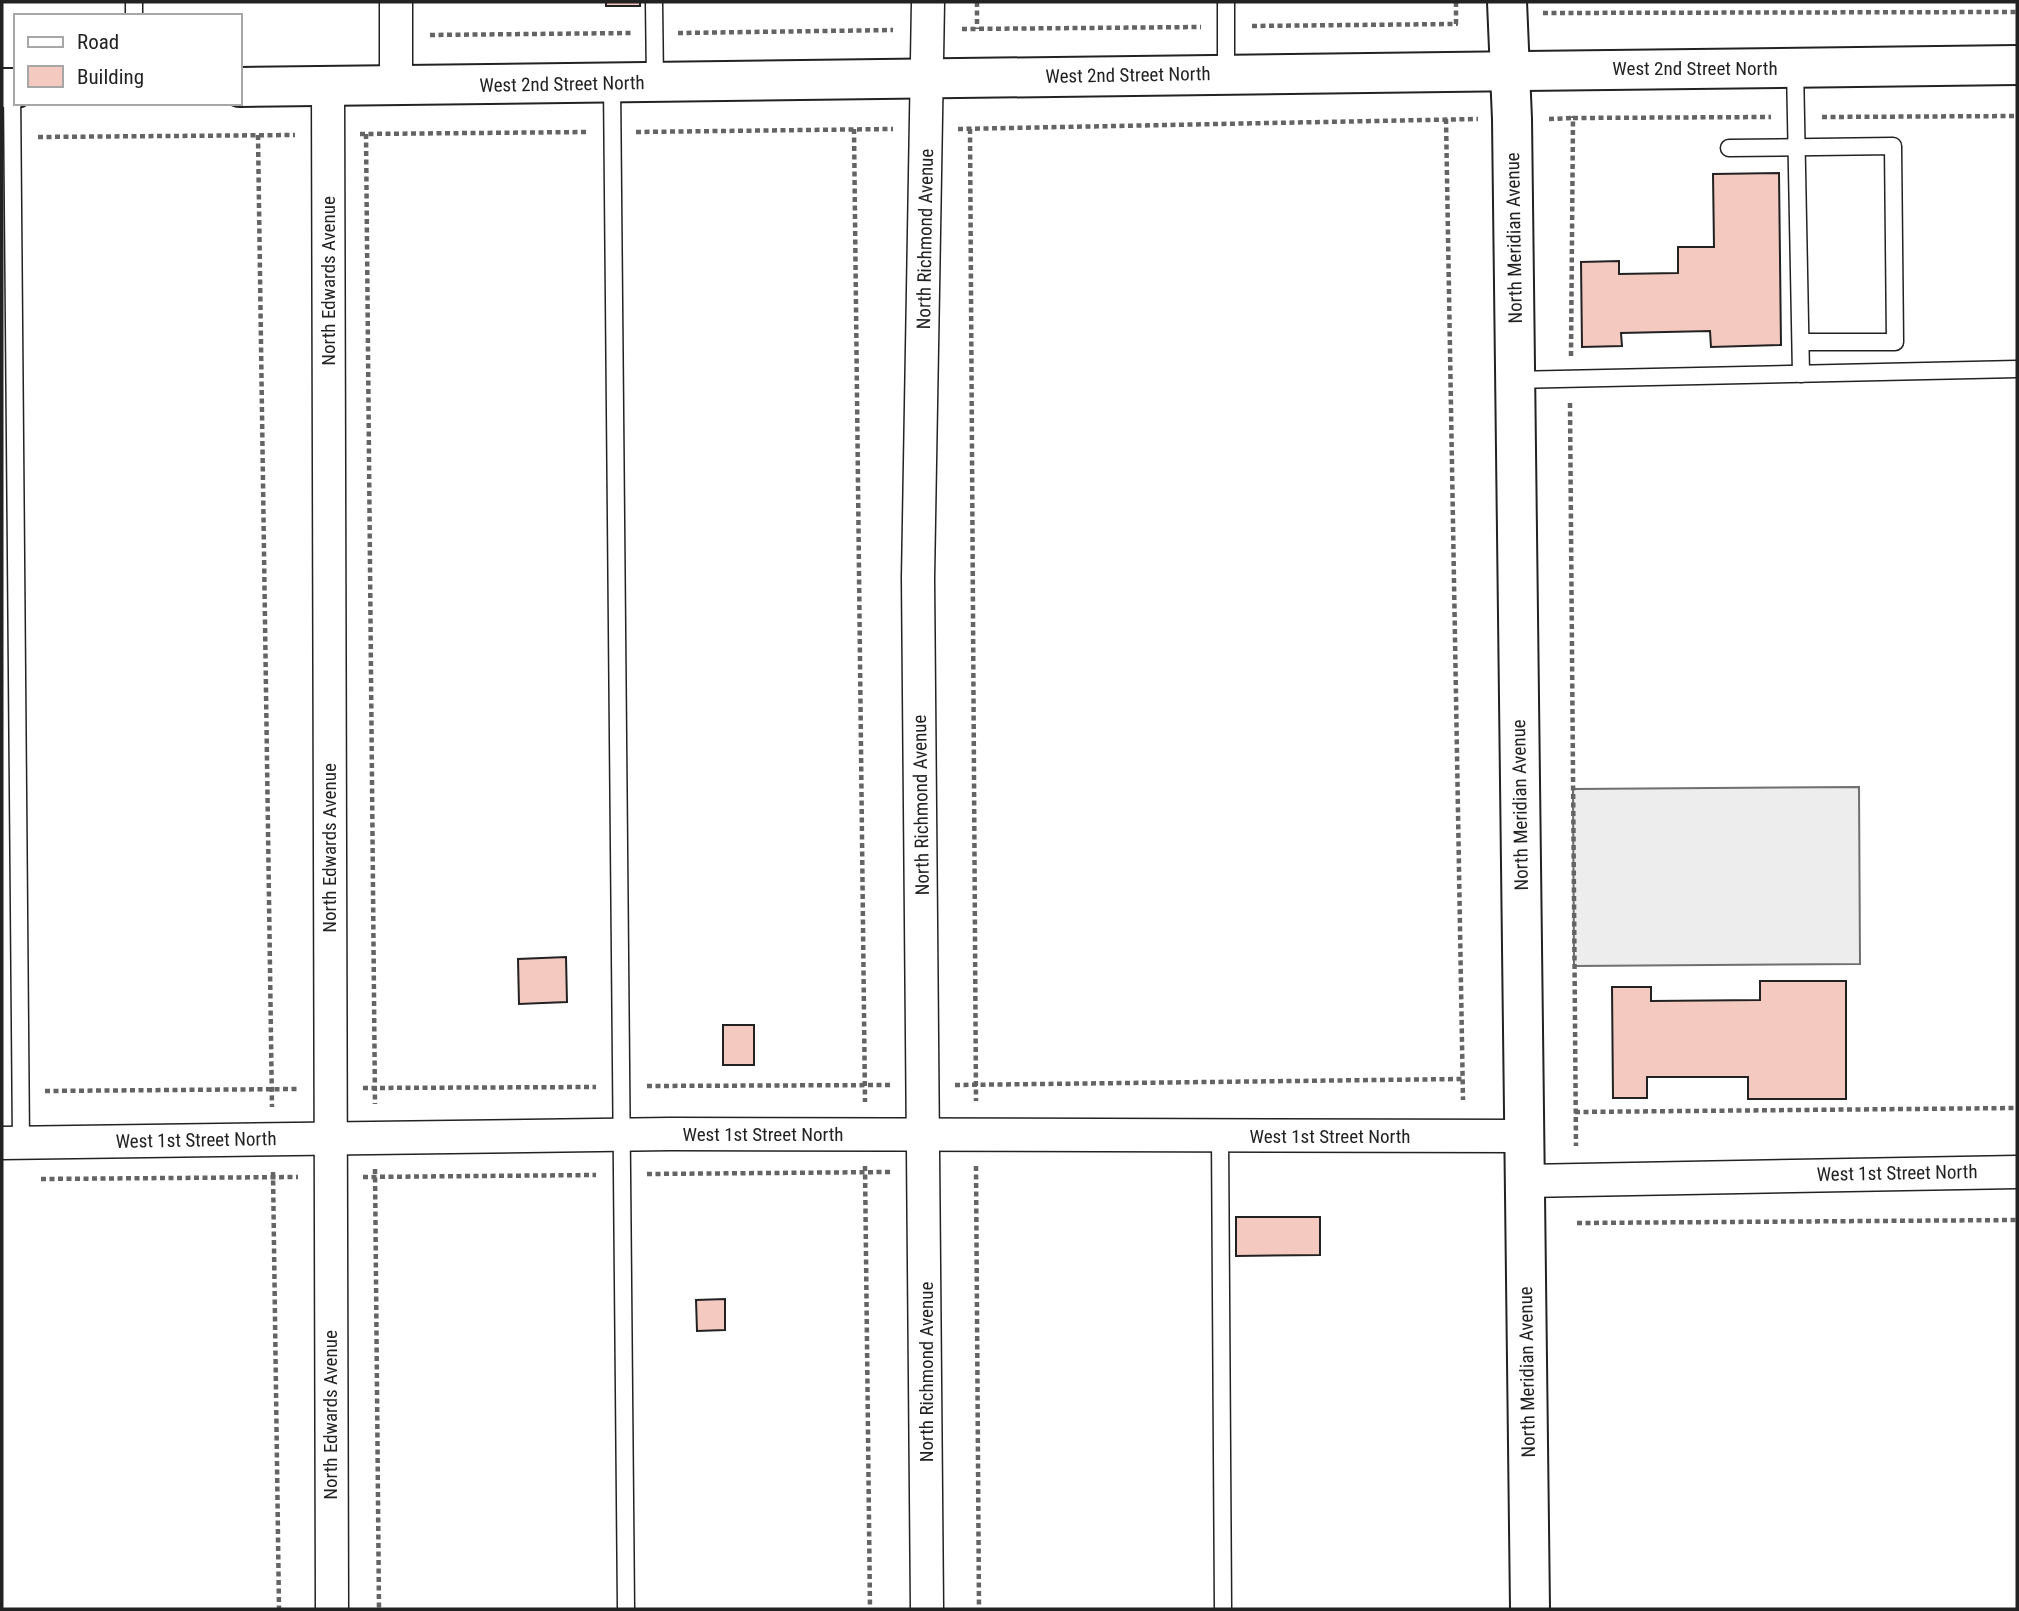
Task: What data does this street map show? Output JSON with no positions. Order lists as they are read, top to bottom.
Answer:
{
  "streets": {
    "street": [
      "West 2nd Street North",
      "North Meridian Avenue",
      "North Richmond Avenue",
      "North Edwards Avenue",
      "West 1st Street North"
    ]
  },
  "crossings": [
    ["West 2nd Street North", "North Meridian Avenue"],
    ["West 2nd Street North", "North Richmond Avenue"],
    ["West 2nd Street North", "North Edwards Avenue"],
    ["North Meridian Avenue", "West 1st Street North"],
    ["North Richmond Avenue", "West 1st Street North"],
    ["North Edwards Avenue", "West 1st Street North"]
  ],
  "legend": ["Road", "Building"]
}
